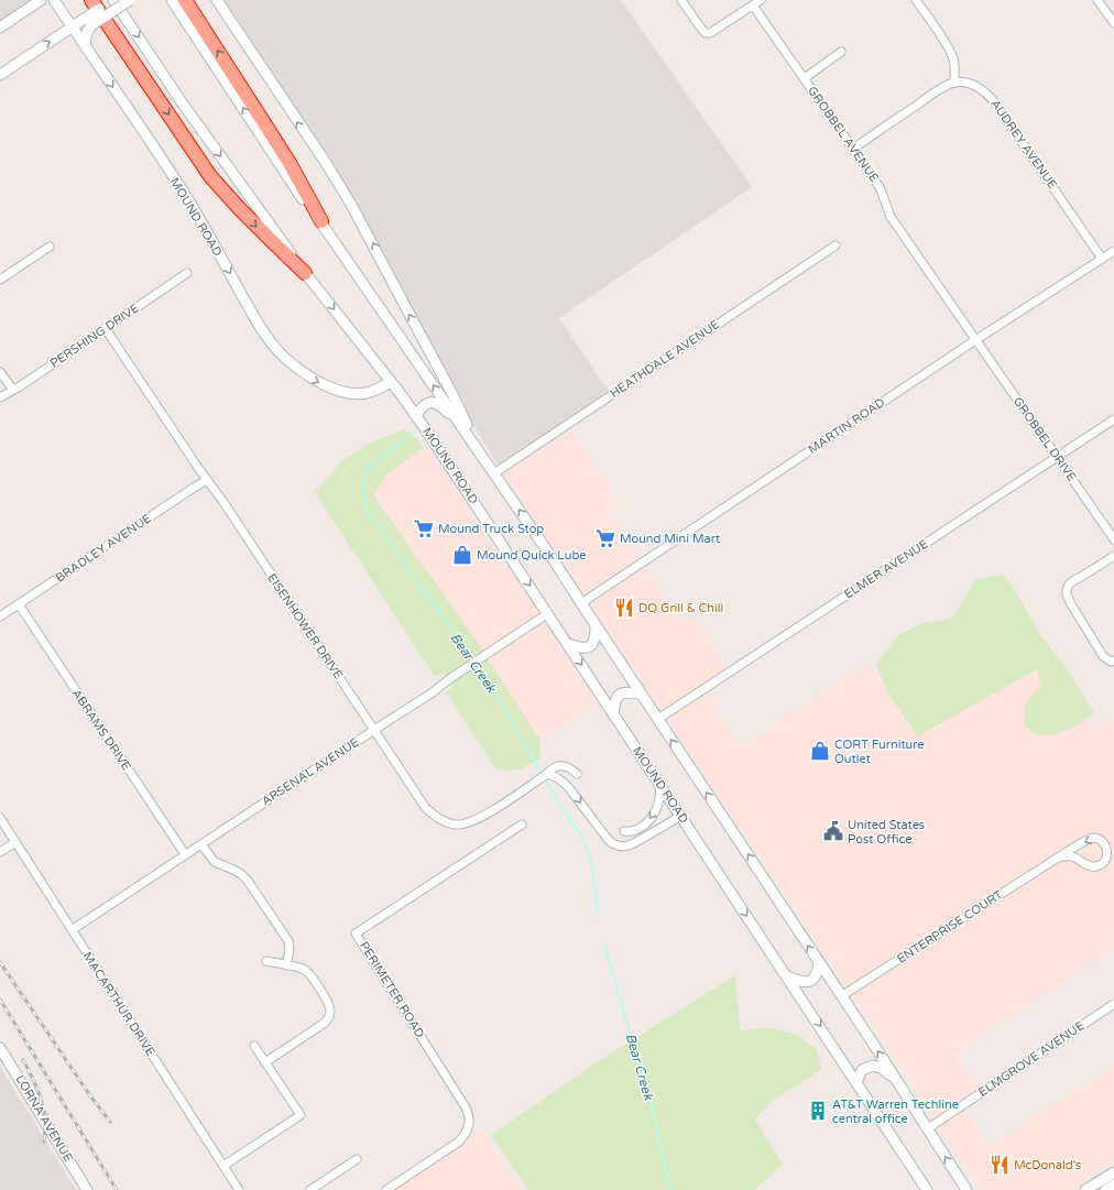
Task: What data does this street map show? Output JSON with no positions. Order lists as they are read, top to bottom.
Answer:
{
  "streets": {
    "main road": ["MOUND ROAD", "LORNA AVENUE"],
    "street": [
      "GROBBEL AVENUE",
      "AUDREY AVENUE",
      "PERSHING DRIVE",
      "HEATHDALE AVENUE",
      "MARTIN ROAD",
      "GROBBEL DRIVE",
      "BRADLEY AVENUE",
      "ELMER AVENUE",
      "EISENHOWER DRIVE",
      "ABRAMS DRIVE",
      "ARSENAL AVENUE",
      "ENTERPRISE COURT",
      "PERIMETER ROAD",
      "MACARTHUR DRIVE",
      "ELMGROVE AVENUE"
    ]
  },
  "crossings": [
    ["GROBBEL AVENUE", "MARTIN ROAD"],
    ["GROBBEL AVENUE", "GROBBEL DRIVE"],
    ["AUDREY AVENUE", "MARTIN ROAD"],
    ["MOUND ROAD", "ARSENAL AVENUE"],
    ["PERSHING DRIVE", "EISENHOWER DRIVE"],
    ["MARTIN ROAD", "GROBBEL DRIVE"],
    ["GROBBEL DRIVE", "ELMER AVENUE"],
    ["BRADLEY AVENUE", "EISENHOWER DRIVE"],
    ["BRADLEY AVENUE", "ABRAMS DRIVE"],
    ["EISENHOWER DRIVE", "ARSENAL AVENUE"],
    ["ABRAMS DRIVE", "ARSENAL AVENUE"],
    ["ARSENAL AVENUE", "MACARTHUR DRIVE"]
  ],
  "water": ["Bear Creek"],
  "places": {
    "supermarket": ["Mound Truck Stop", "Mound Mini Mart"],
    "shop": ["Mound Quick Lube", "CORT Furniture Outlet"],
    "restaurant": ["DQ Grill & Chill", "McDonald's"],
    "public building": ["United States Post Office"],
    "building": ["AT&T Warren Techline central office"]
  }
}
